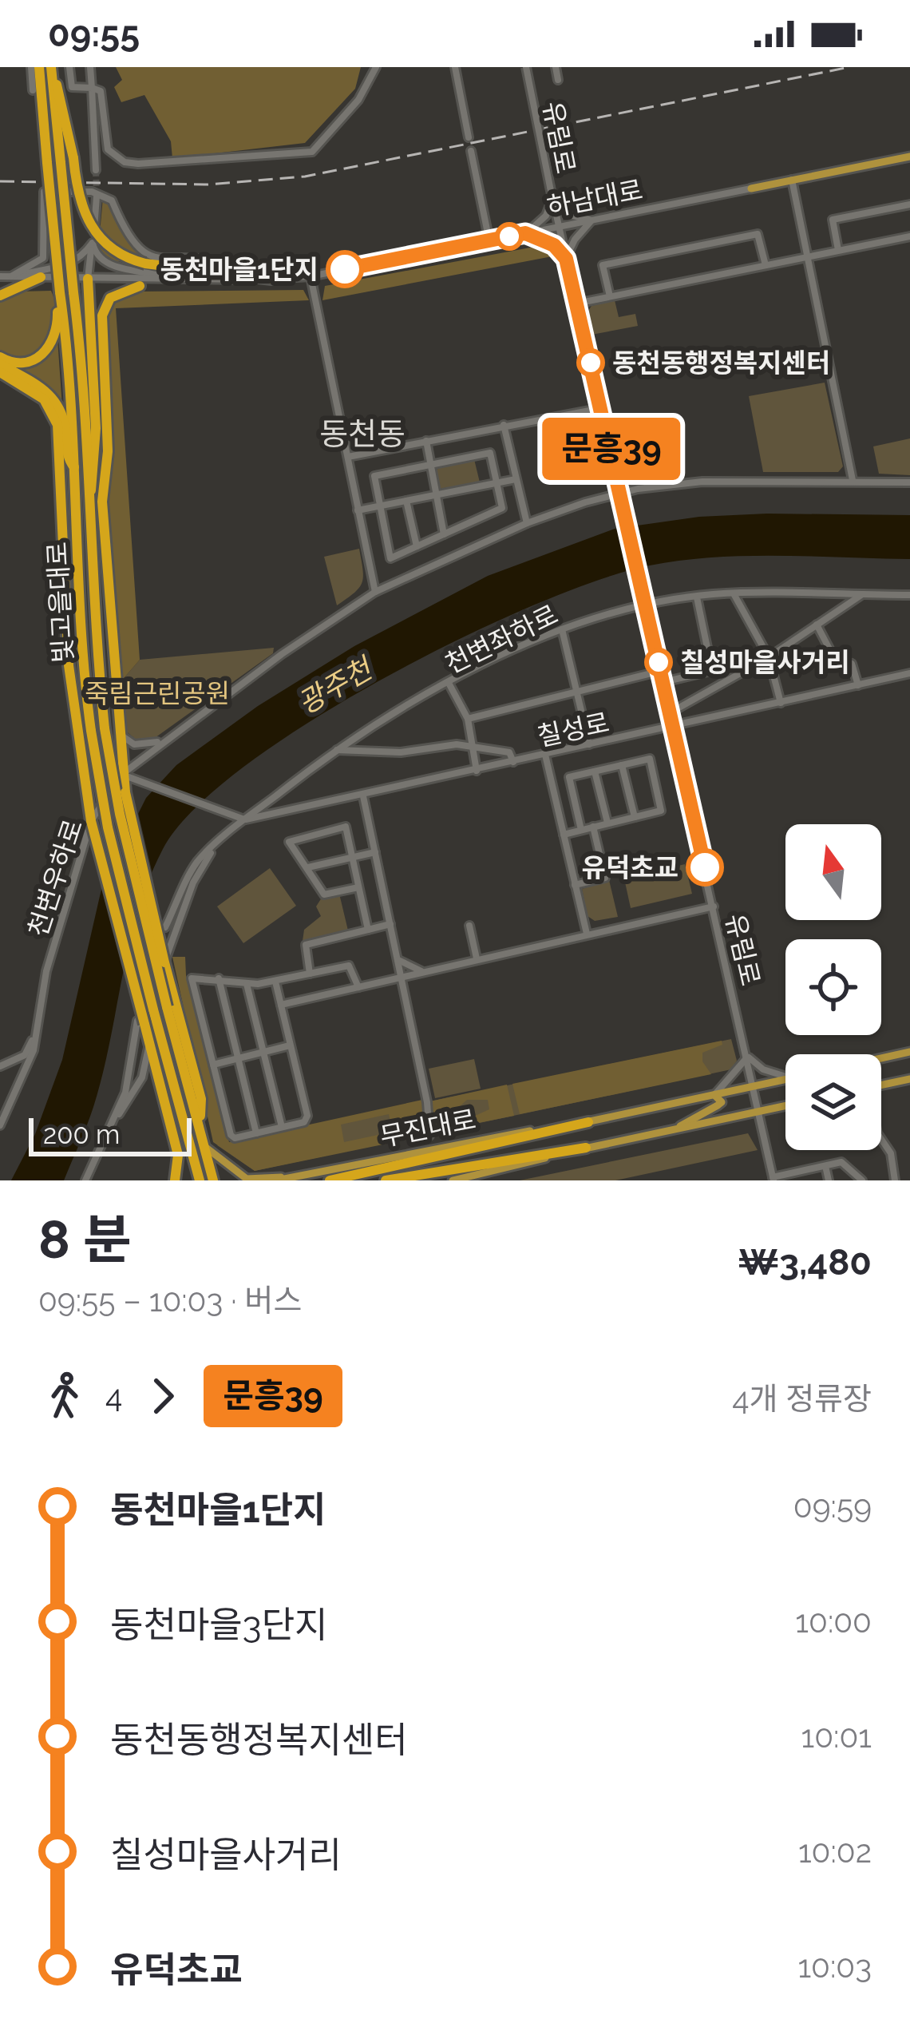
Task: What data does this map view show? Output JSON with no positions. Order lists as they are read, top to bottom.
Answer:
{
  "streets": {
    "highway": ["빛고을대로", "무진대로"],
    "main road": ["하남대로"],
    "street": [
      "유림로",
      "천변좌하로",
      "칠성로",
      "천변우하로"
    ]
  },
  "crossings": [
    ["유림로", "하남대로"],
    ["유림로", "천변좌하로"],
    ["유림로", "칠성로"],
    ["유림로", "천변우하로"],
    ["유림로", "무진대로"],
    ["천변좌하로", "칠성로"]
  ],
  "districts": ["동천동"],
  "water": ["광주천"],
  "parks": ["죽림근린공원"],
  "places": [
    "동천마을1단지",
    "동천동행정복지센터",
    "칠성마을사거리",
    "유덕초교"
  ],
  "lines": ["bus line 문흥39"],
  "scale_bar": "200 m",
  "north": "top",
  "page": {
    "status": "09:55",
    "on_map": "문흥39",
    "scale": "200 m",
    "heading": ["8 분", "09:55 – 10:03 · 버스", "₩3,480"],
    "legs": ["4", "문흥39", "4개 정류장"],
    "list": [
      {
        "name": "동천마을1단지",
        "value": "09:59"
      },
      {
        "name": "동천마을3단지",
        "value": "10:00"
      },
      {
        "name": "동천동행정복지센터",
        "value": "10:01"
      },
      {
        "name": "칠성마을사거리",
        "value": "10:02"
      },
      {
        "name": "유덕초교",
        "value": "10:03"
      }
    ]
  }
}
